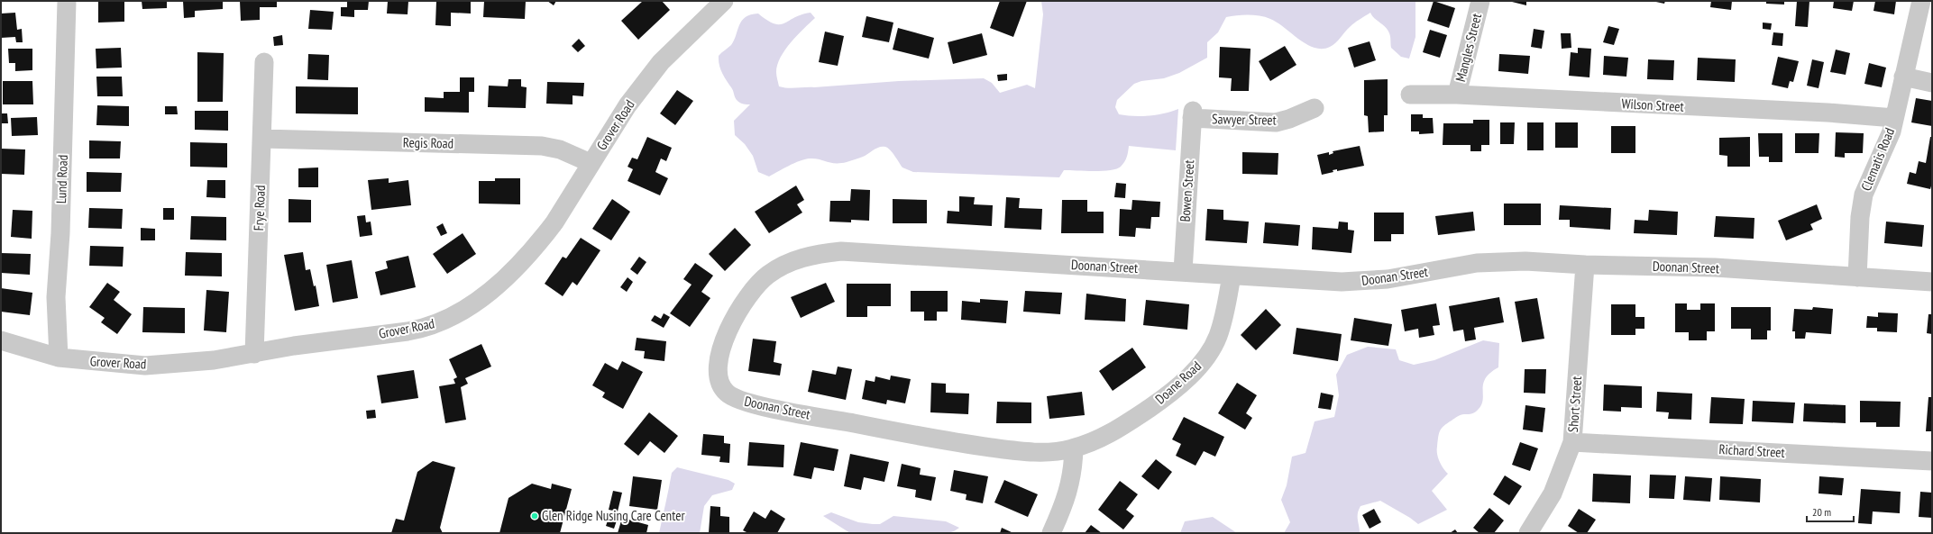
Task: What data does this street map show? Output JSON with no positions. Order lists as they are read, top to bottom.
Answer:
{
  "streets": {
    "street": [
      "Mangles Street",
      "Wilson Street",
      "Sawyer Street",
      "Grover Road",
      "Regis Road",
      "Clematis Road",
      "Lund Road",
      "Bowen Street",
      "Frye Road",
      "Doonan Street",
      "Doane Road",
      "Short Street",
      "Richard Street"
    ]
  },
  "crossings": [
    ["Mangles Street", "Wilson Street"],
    ["Wilson Street", "Clematis Road"],
    ["Sawyer Street", "Bowen Street"],
    ["Grover Road", "Regis Road"],
    ["Grover Road", "Lund Road"],
    ["Grover Road", "Frye Road"],
    ["Regis Road", "Frye Road"],
    ["Clematis Road", "Doonan Street"],
    ["Bowen Street", "Doonan Street"],
    ["Doonan Street", "Doane Road"],
    ["Doonan Street", "Short Street"],
    ["Short Street", "Richard Street"]
  ],
  "places": ["Glen Ridge Nusing Care Center"],
  "scale_bar": "20 m"
}
